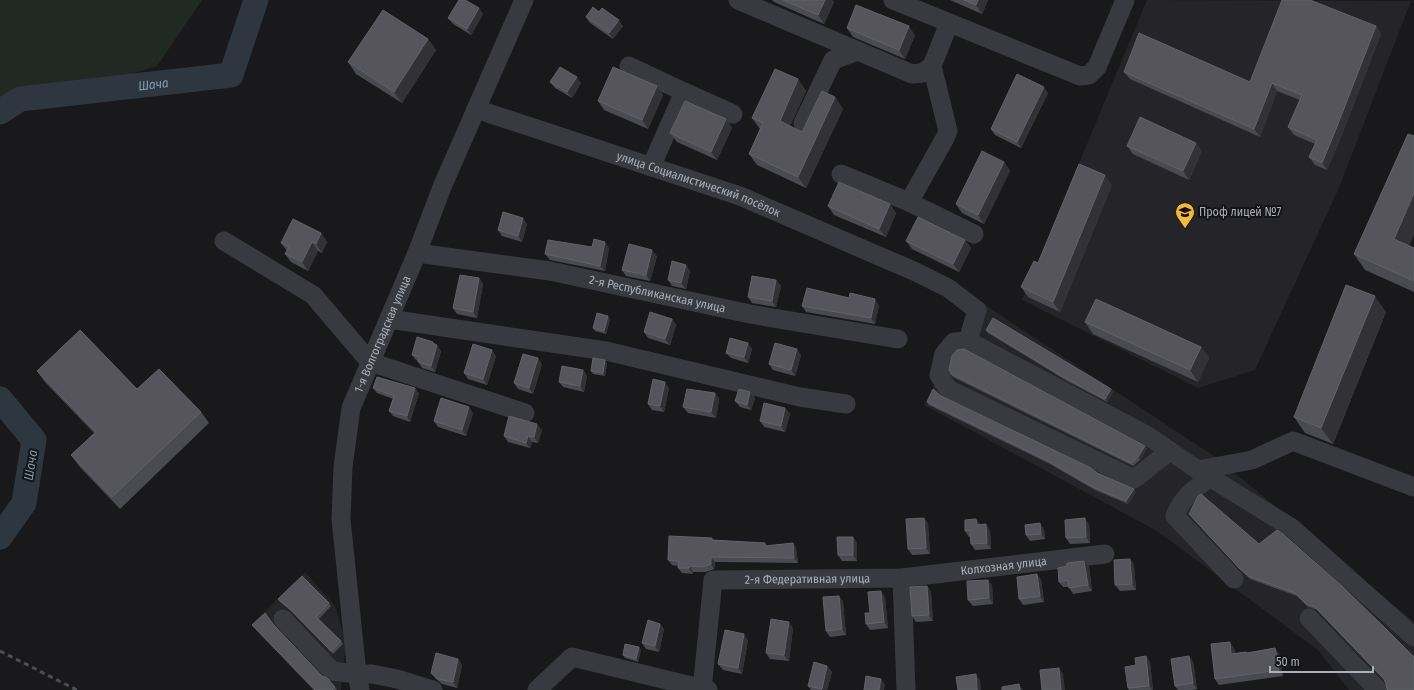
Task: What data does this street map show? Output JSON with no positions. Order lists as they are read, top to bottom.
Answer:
{
  "streets": {
    "street": [
      "улица Социалистический посёлок",
      "2-я Республиканская улица",
      "1-я Волгоградская улица",
      "Колхозная улица",
      "2-я Федеративная улица"
    ]
  },
  "crossings": [
    ["улица Социалистический посёлок", "1-я Волгоградская улица"],
    ["2-я Республиканская улица", "1-я Волгоградская улица"],
    ["Колхозная улица", "2-я Федеративная улица"]
  ],
  "water": ["Шача"],
  "places": {
    "school or university": ["Проф лицей №7"]
  },
  "scale_bar": "50 m"
}
